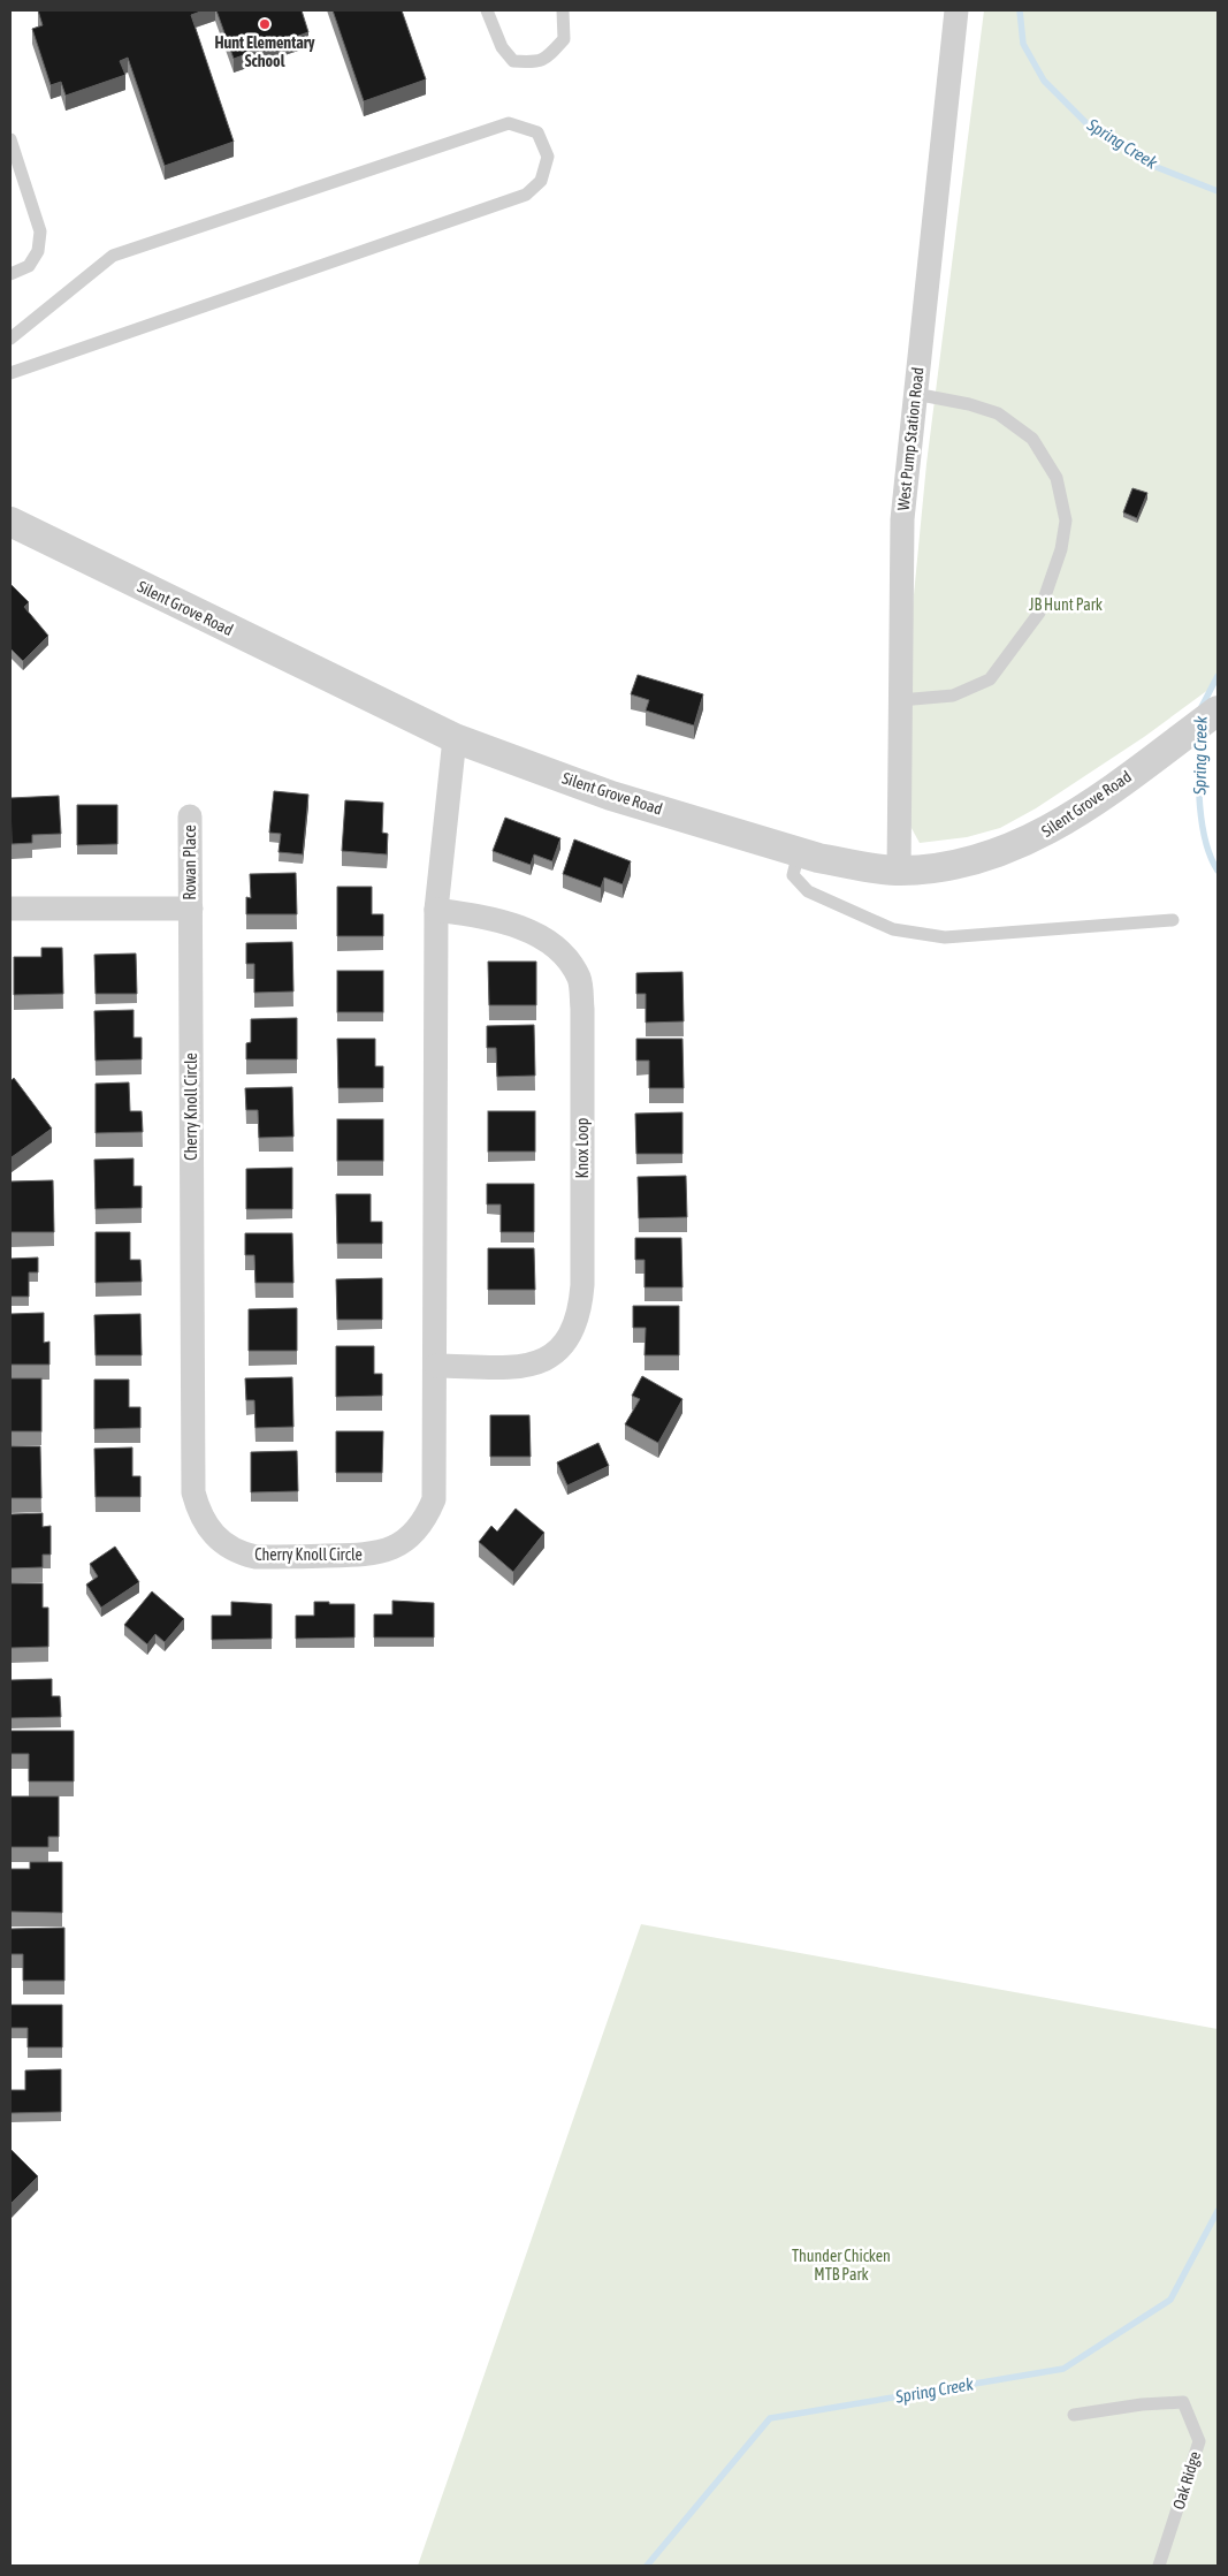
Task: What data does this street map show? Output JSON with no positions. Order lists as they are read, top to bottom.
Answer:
{
  "streets": {
    "street": [
      "West Pump Station Road",
      "Silent Grove Road",
      "Rowan Place",
      "Cherry Knoll Circle",
      "Knox Loop"
    ],
    "lane": ["Oak Ridge"]
  },
  "crossings": [
    ["West Pump Station Road", "Silent Grove Road"],
    ["Silent Grove Road", "Cherry Knoll Circle"],
    ["Rowan Place", "Cherry Knoll Circle"],
    ["Cherry Knoll Circle", "Knox Loop"]
  ],
  "water": ["Spring Creek"],
  "parks": ["JB Hunt Park", "Thunder Chicken MTB Park"],
  "places": ["Hunt Elementary School"]
}
